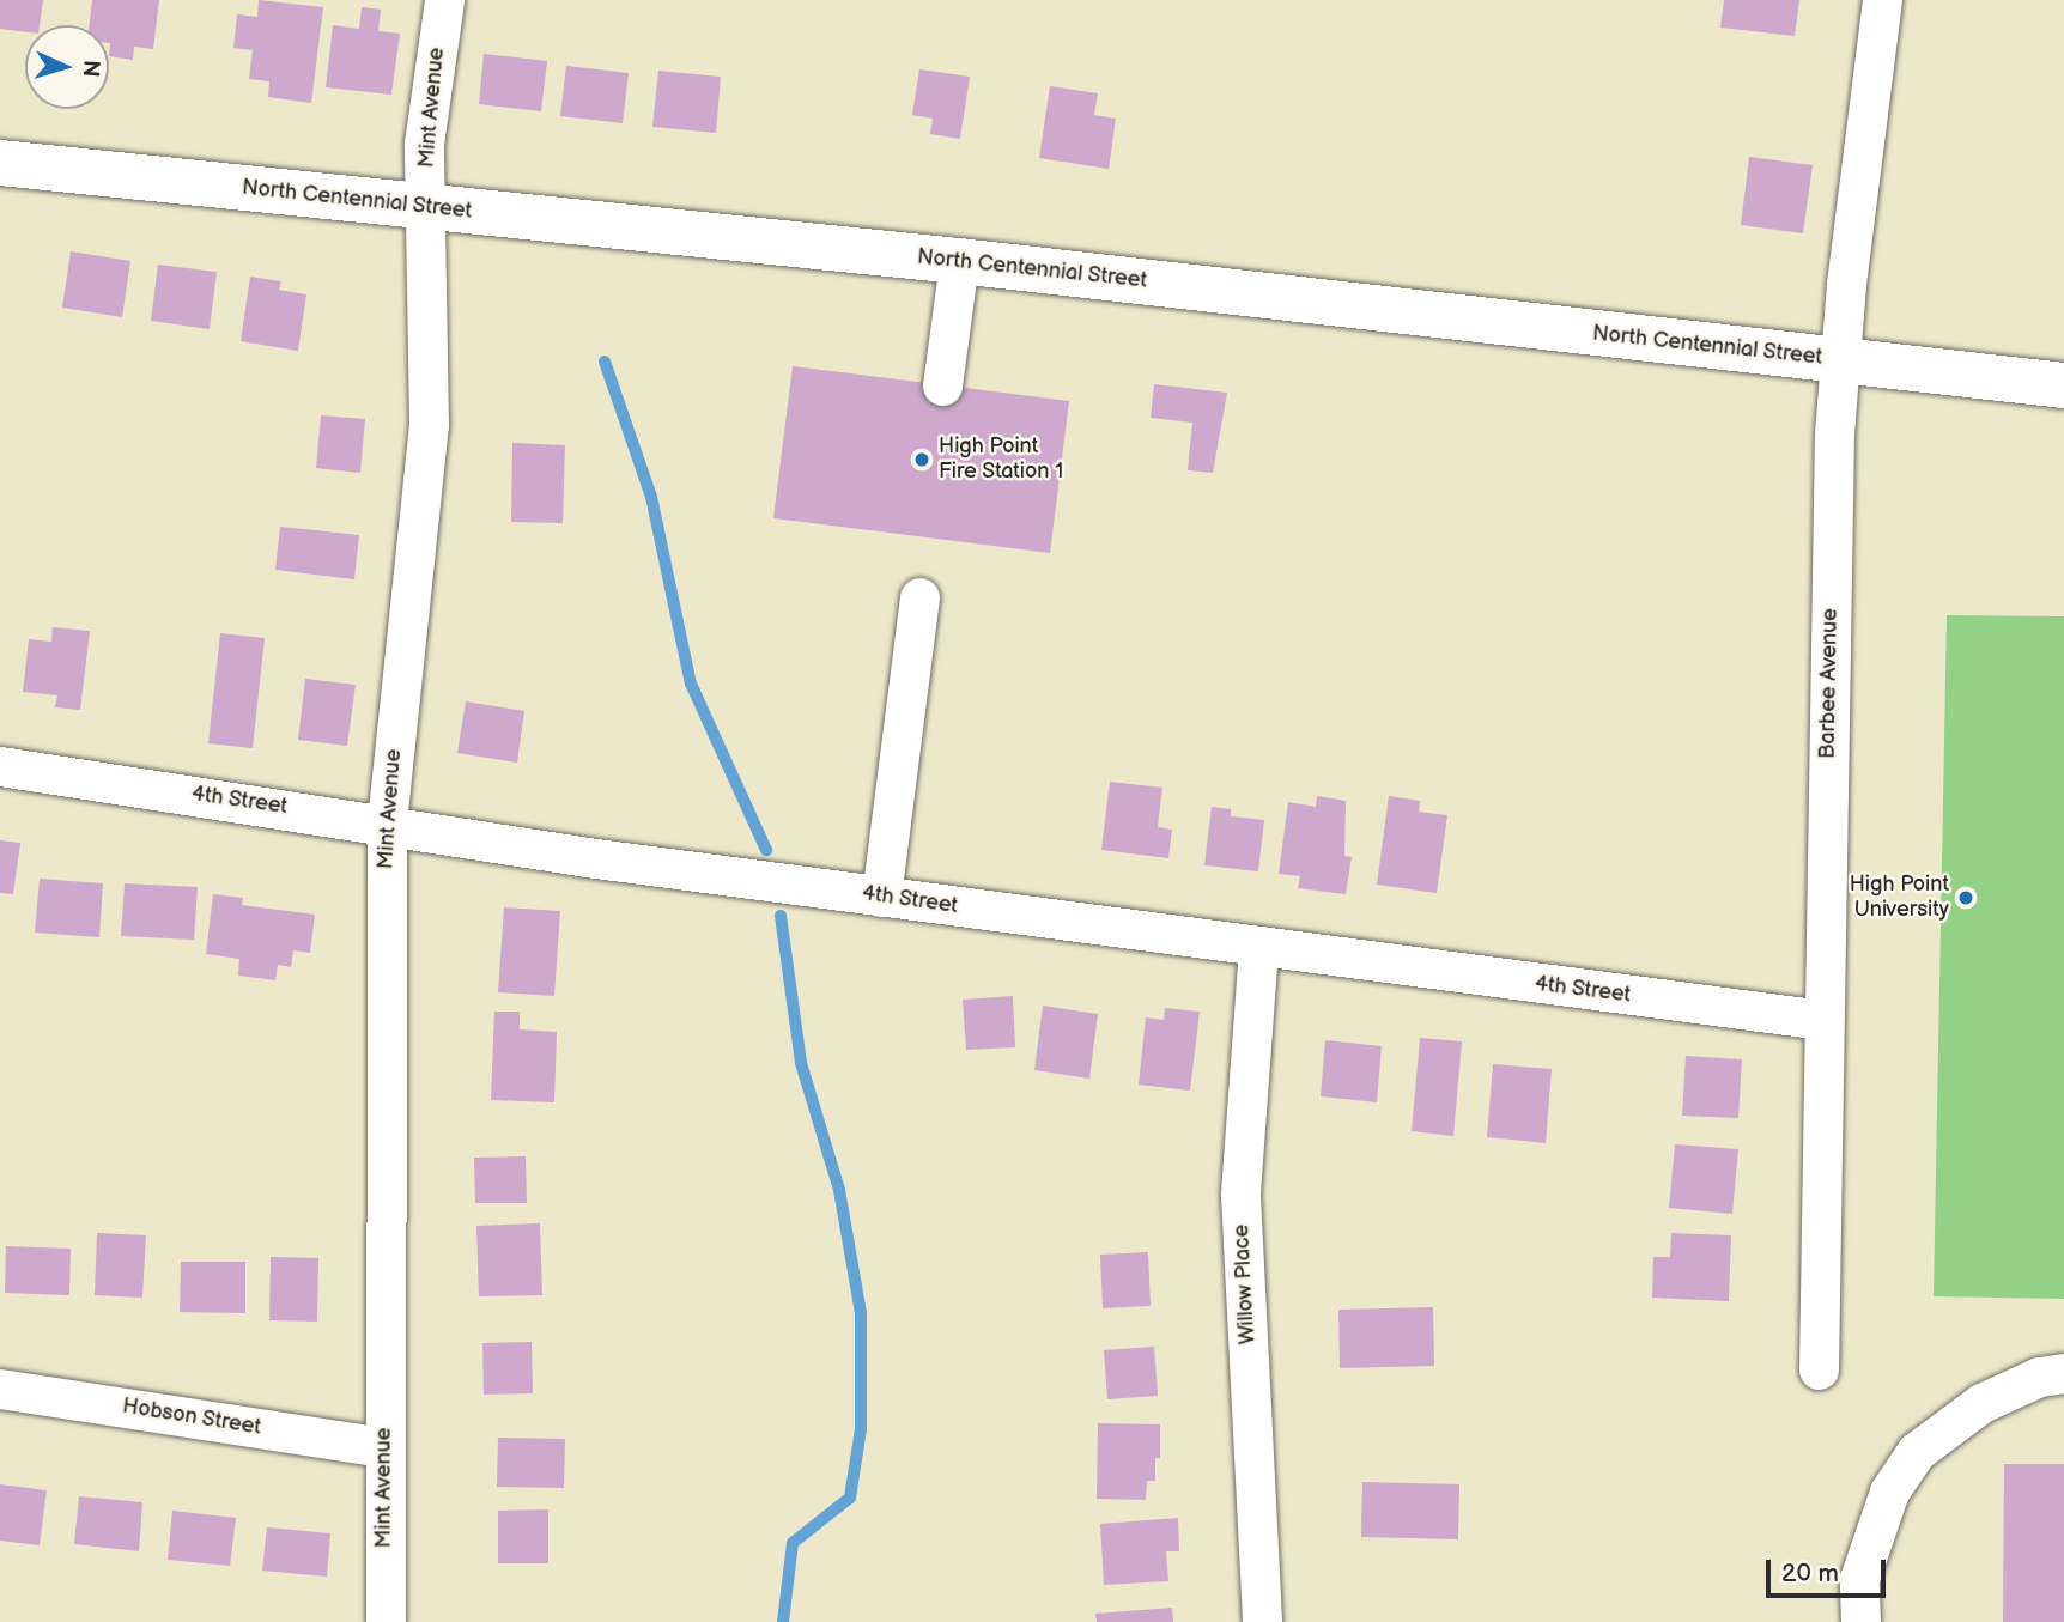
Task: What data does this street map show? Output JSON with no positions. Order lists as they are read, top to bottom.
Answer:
{
  "streets": {
    "main road": ["North Centennial Street"],
    "street": [
      "Mint Avenue",
      "Barbee Avenue",
      "4th Street",
      "Willow Place",
      "Hobson Street"
    ]
  },
  "crossings": [
    ["Mint Avenue", "North Centennial Street"],
    ["Mint Avenue", "4th Street"],
    ["Mint Avenue", "Hobson Street"],
    ["North Centennial Street", "Barbee Avenue"],
    ["Barbee Avenue", "4th Street"],
    ["4th Street", "Willow Place"]
  ],
  "places": ["High Point Fire Station 1", "High Point University"],
  "scale_bar": "20 m",
  "north": "right"
}
